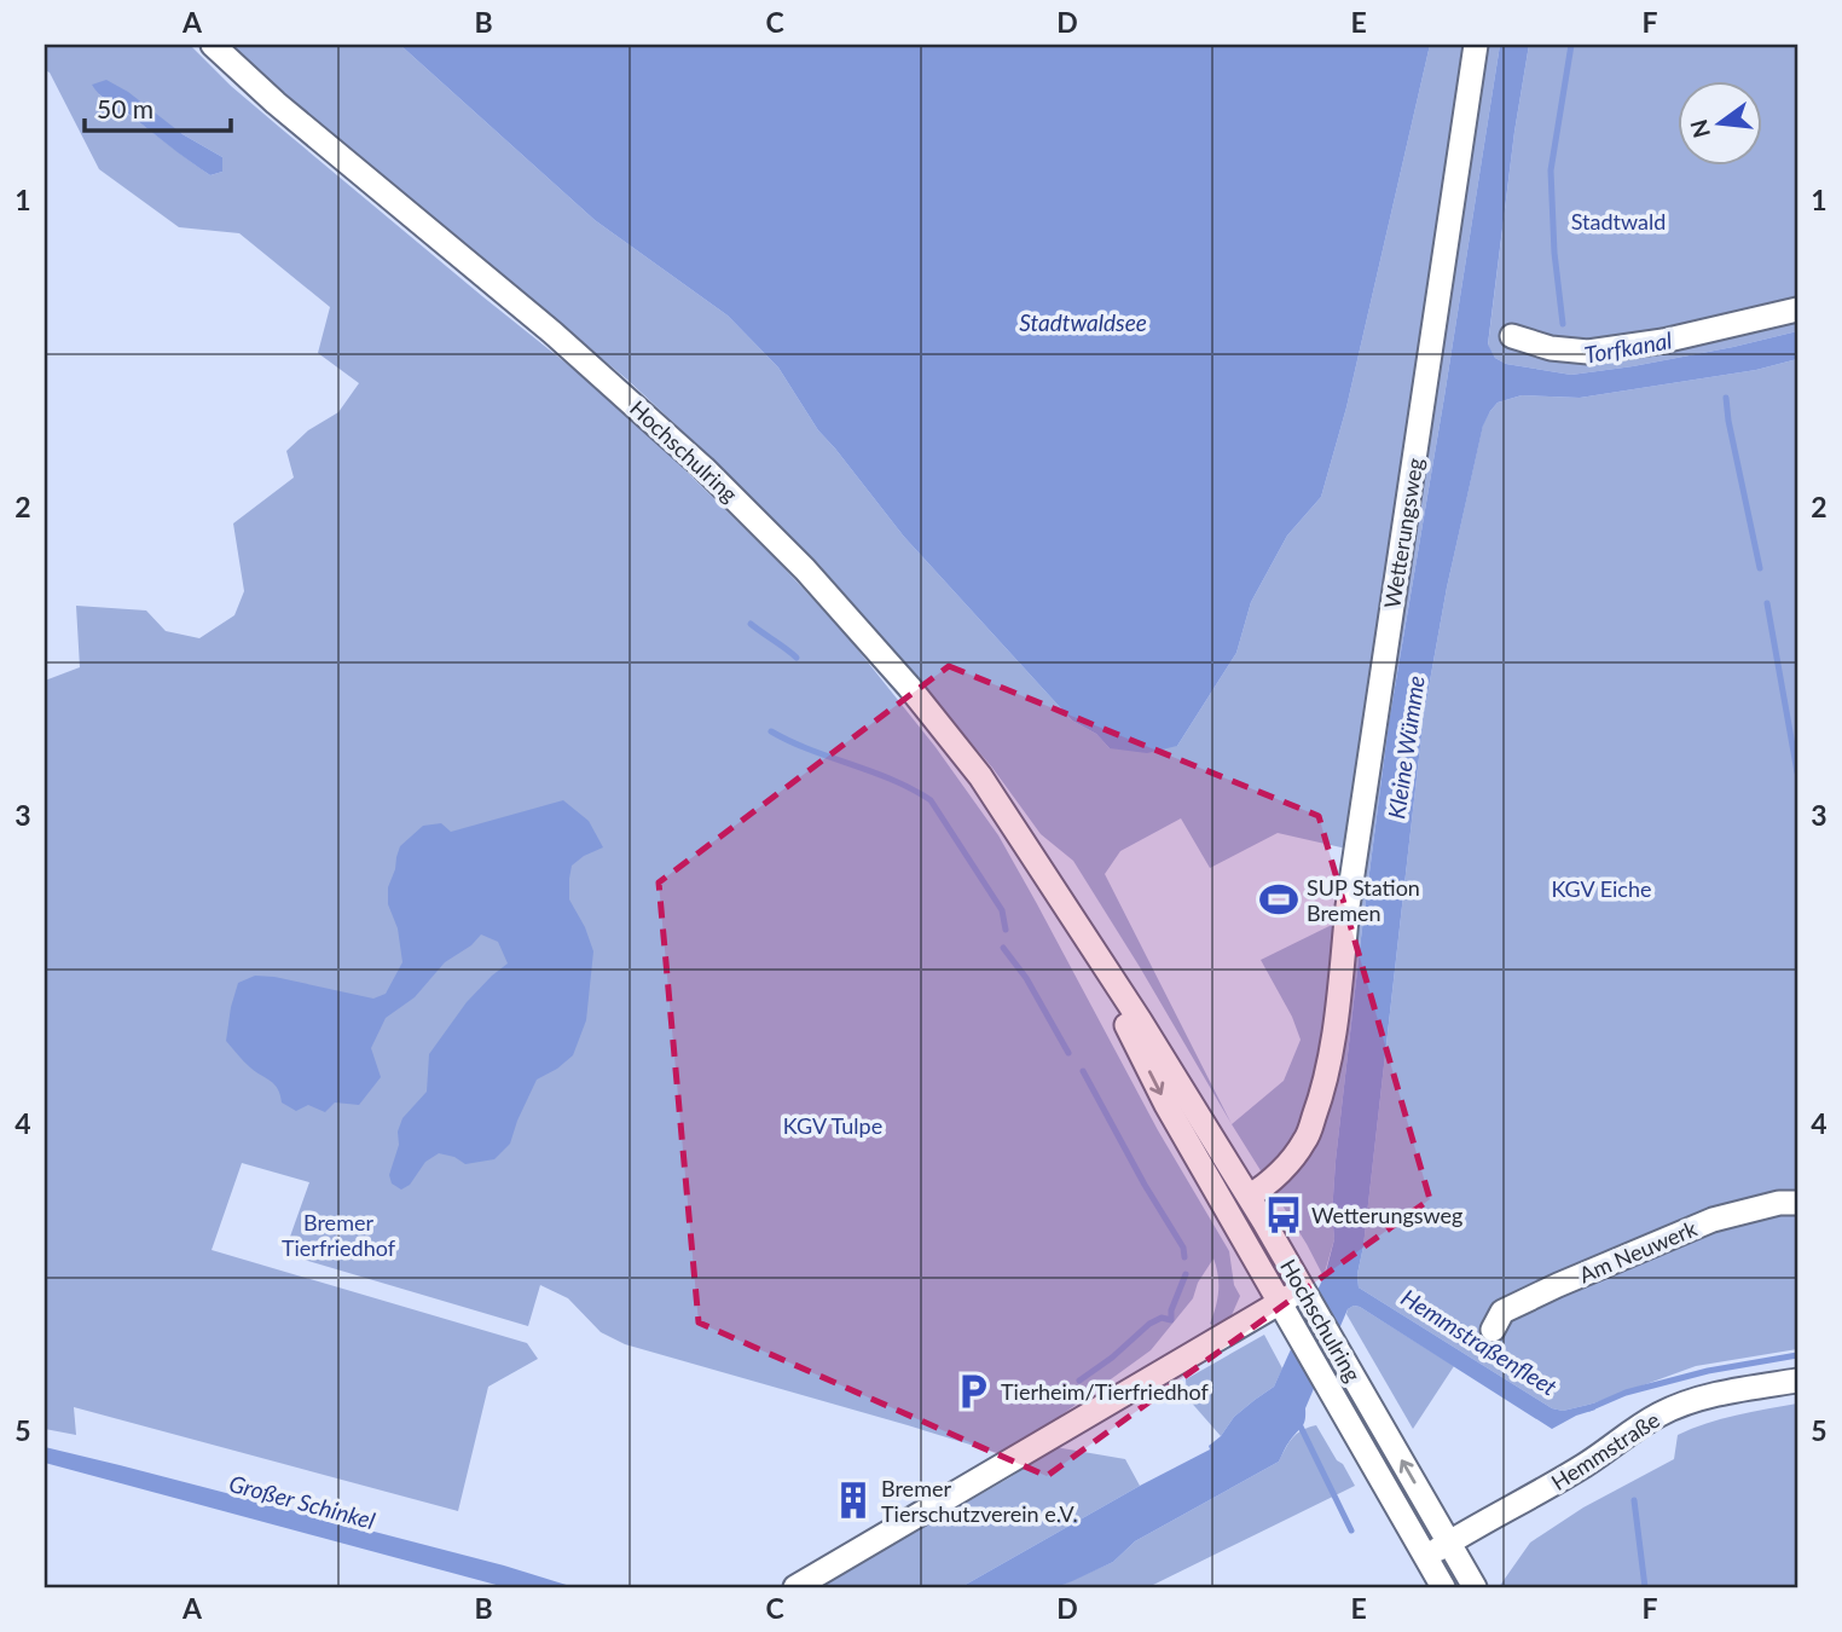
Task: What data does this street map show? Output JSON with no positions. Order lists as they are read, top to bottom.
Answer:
{
  "streets": {
    "street": [
      "Hochschulring",
      "Wetterungsweg",
      "Am Neuwerk",
      "Hemmstraße"
    ]
  },
  "crossings": [
    ["Hochschulring", "Wetterungsweg"],
    ["Hochschulring", "Hemmstraße"]
  ],
  "water": [
    "Stadtwaldsee",
    "Torfkanal",
    "Kleine Wümme",
    "Hemmstraßenfleet",
    "Großer Schinkel"
  ],
  "parks": [
    "Stadtwald",
    "KGV Eiche",
    "KGV Tulpe",
    "Bremer Tierfriedhof"
  ],
  "places": {
    "sports": ["SUP Station Bremen"],
    "bus stop": ["Wetterungsweg"],
    "parking": ["Tierheim/Tierfriedhof"],
    "building": ["Bremer Tierschutzverein e.V."]
  },
  "scale_bar": "50 m",
  "north": "left",
  "grid": {
    "columns": [
      "A",
      "B",
      "C",
      "D",
      "E",
      "F"
    ],
    "rows": [
      "1",
      "2",
      "3",
      "4",
      "5"
    ]
  }
}
